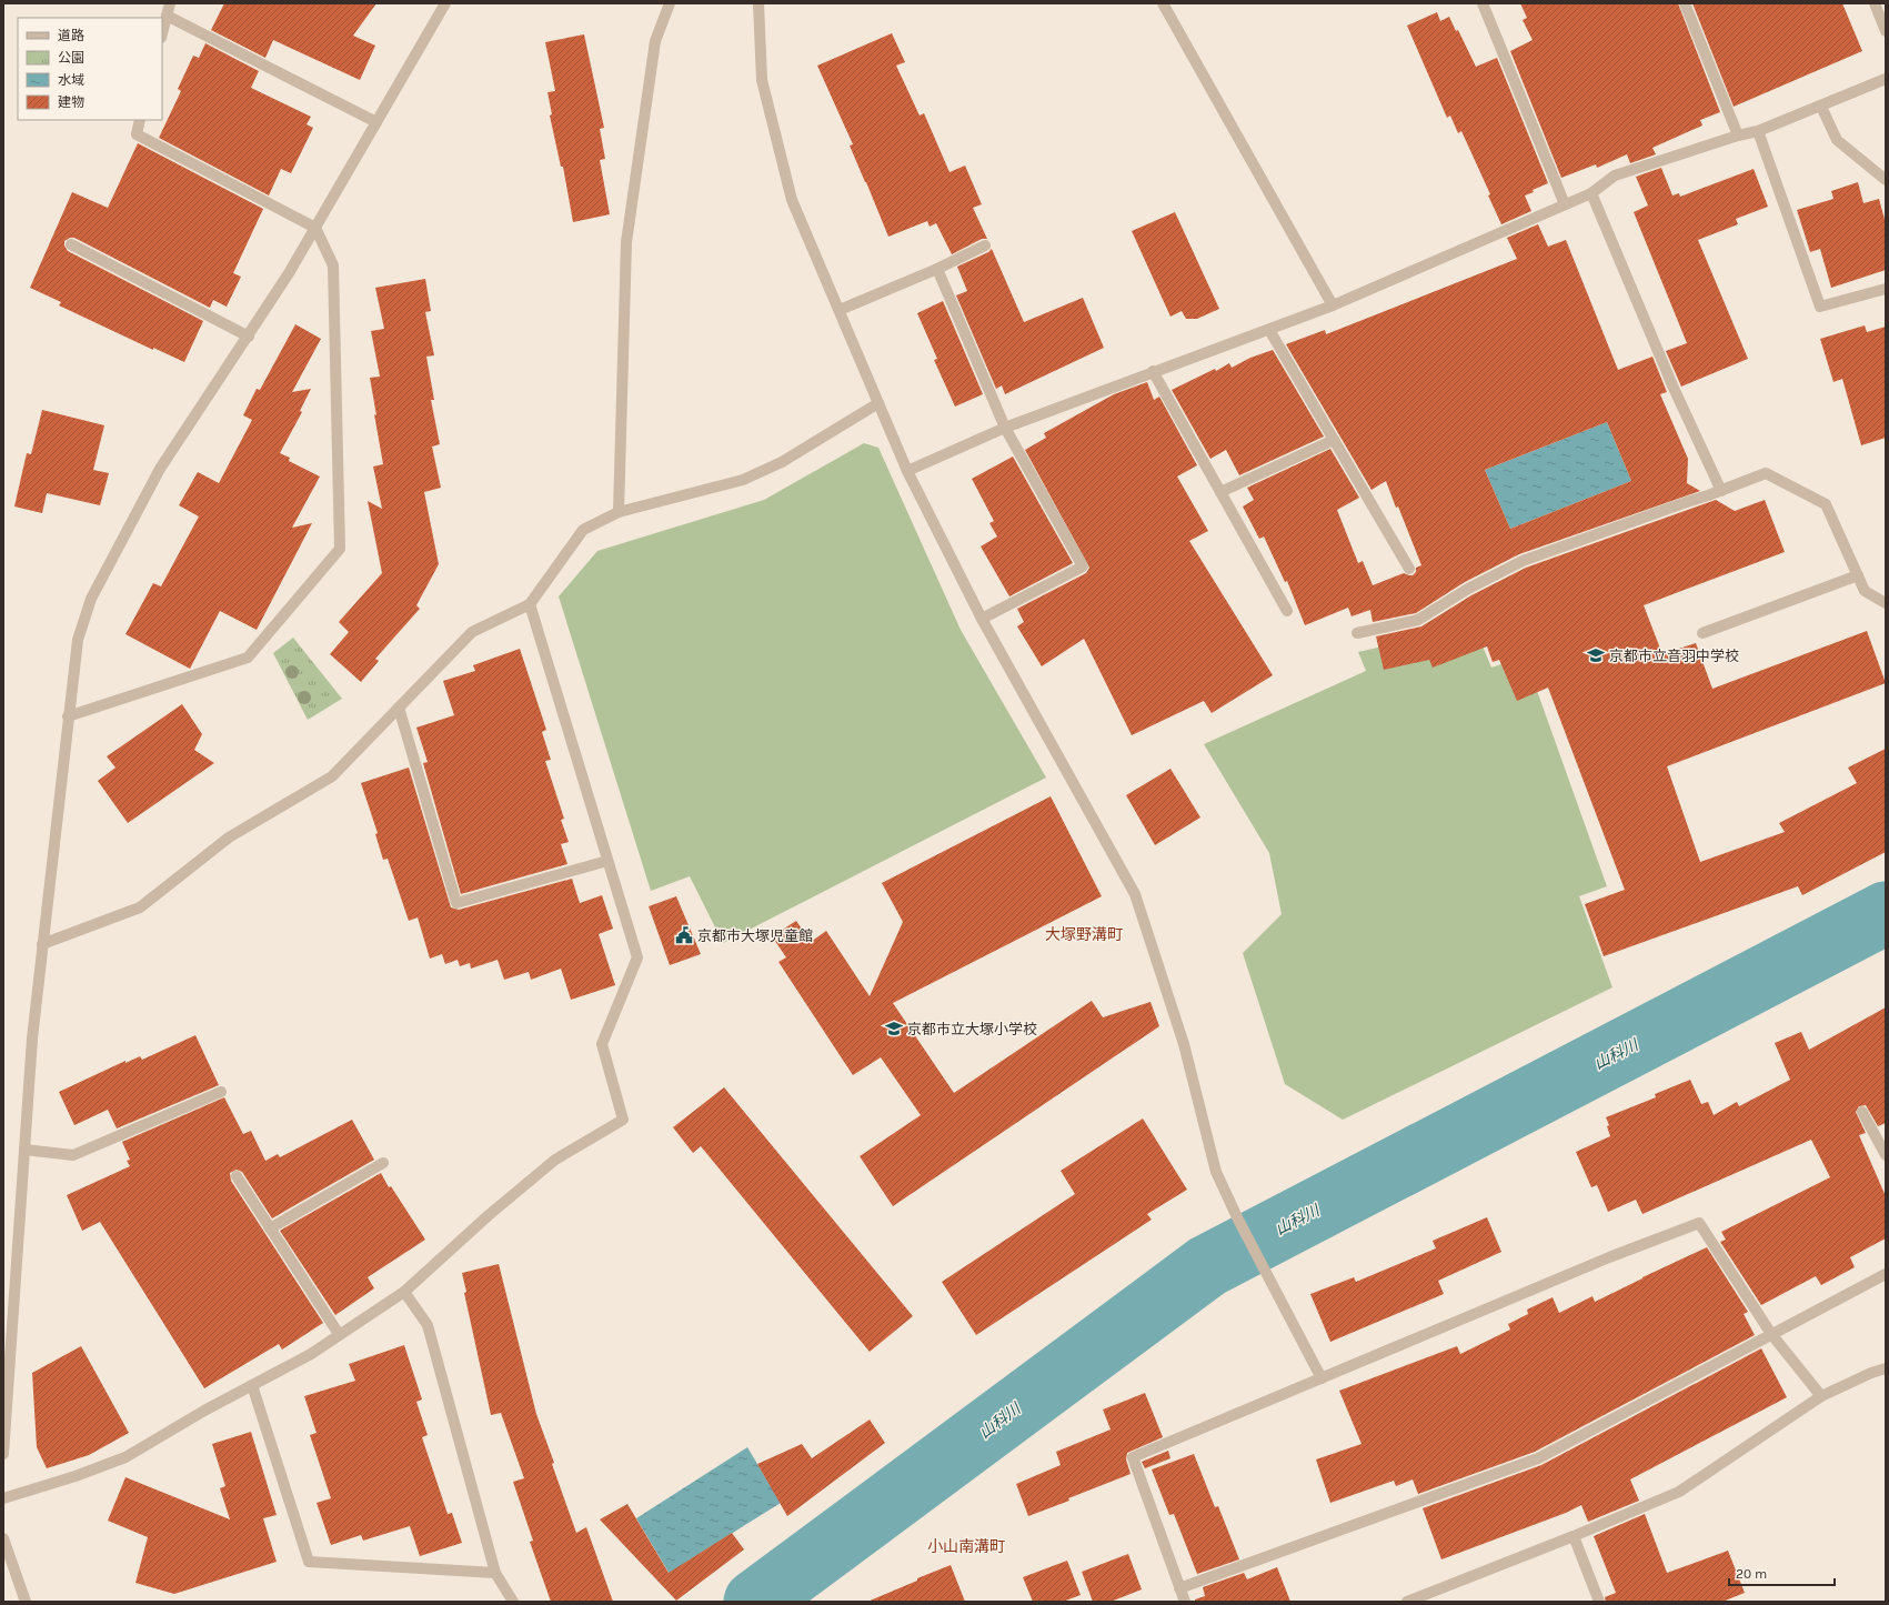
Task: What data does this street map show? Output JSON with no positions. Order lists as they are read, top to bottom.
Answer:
{
  "districts": ["大塚野溝町", "小山南溝町"],
  "water": ["山科川"],
  "places": {
    "school or university": ["京都市立音羽中学校", "京都市立大塚小学校"],
    "public building": ["京都市大塚児童館"]
  },
  "legend": [
    "道路",
    "公園",
    "水域",
    "建物"
  ],
  "scale_bar": "20 m"
}
